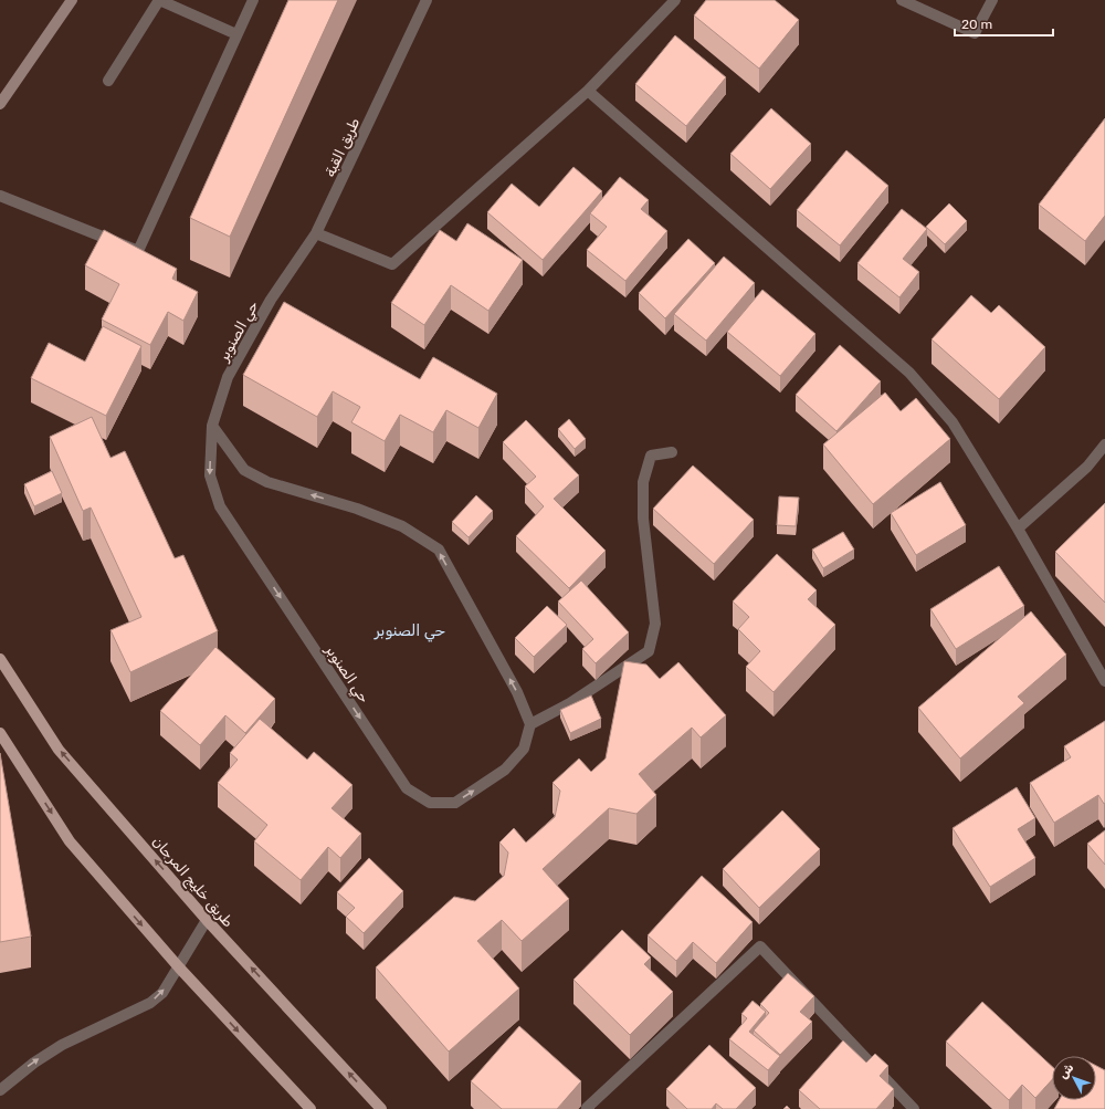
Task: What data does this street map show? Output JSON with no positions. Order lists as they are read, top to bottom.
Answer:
{
  "streets": {
    "main road": ["طريق خليج المرجان"],
    "street": ["طريق القبة", "حي الصنوبر"]
  },
  "crossings": [
    ["طريق القبة", "حي الصنوبر"]
  ],
  "districts": ["حي الصنوبر"],
  "scale_bar": "20 m",
  "north": "top left"
}
